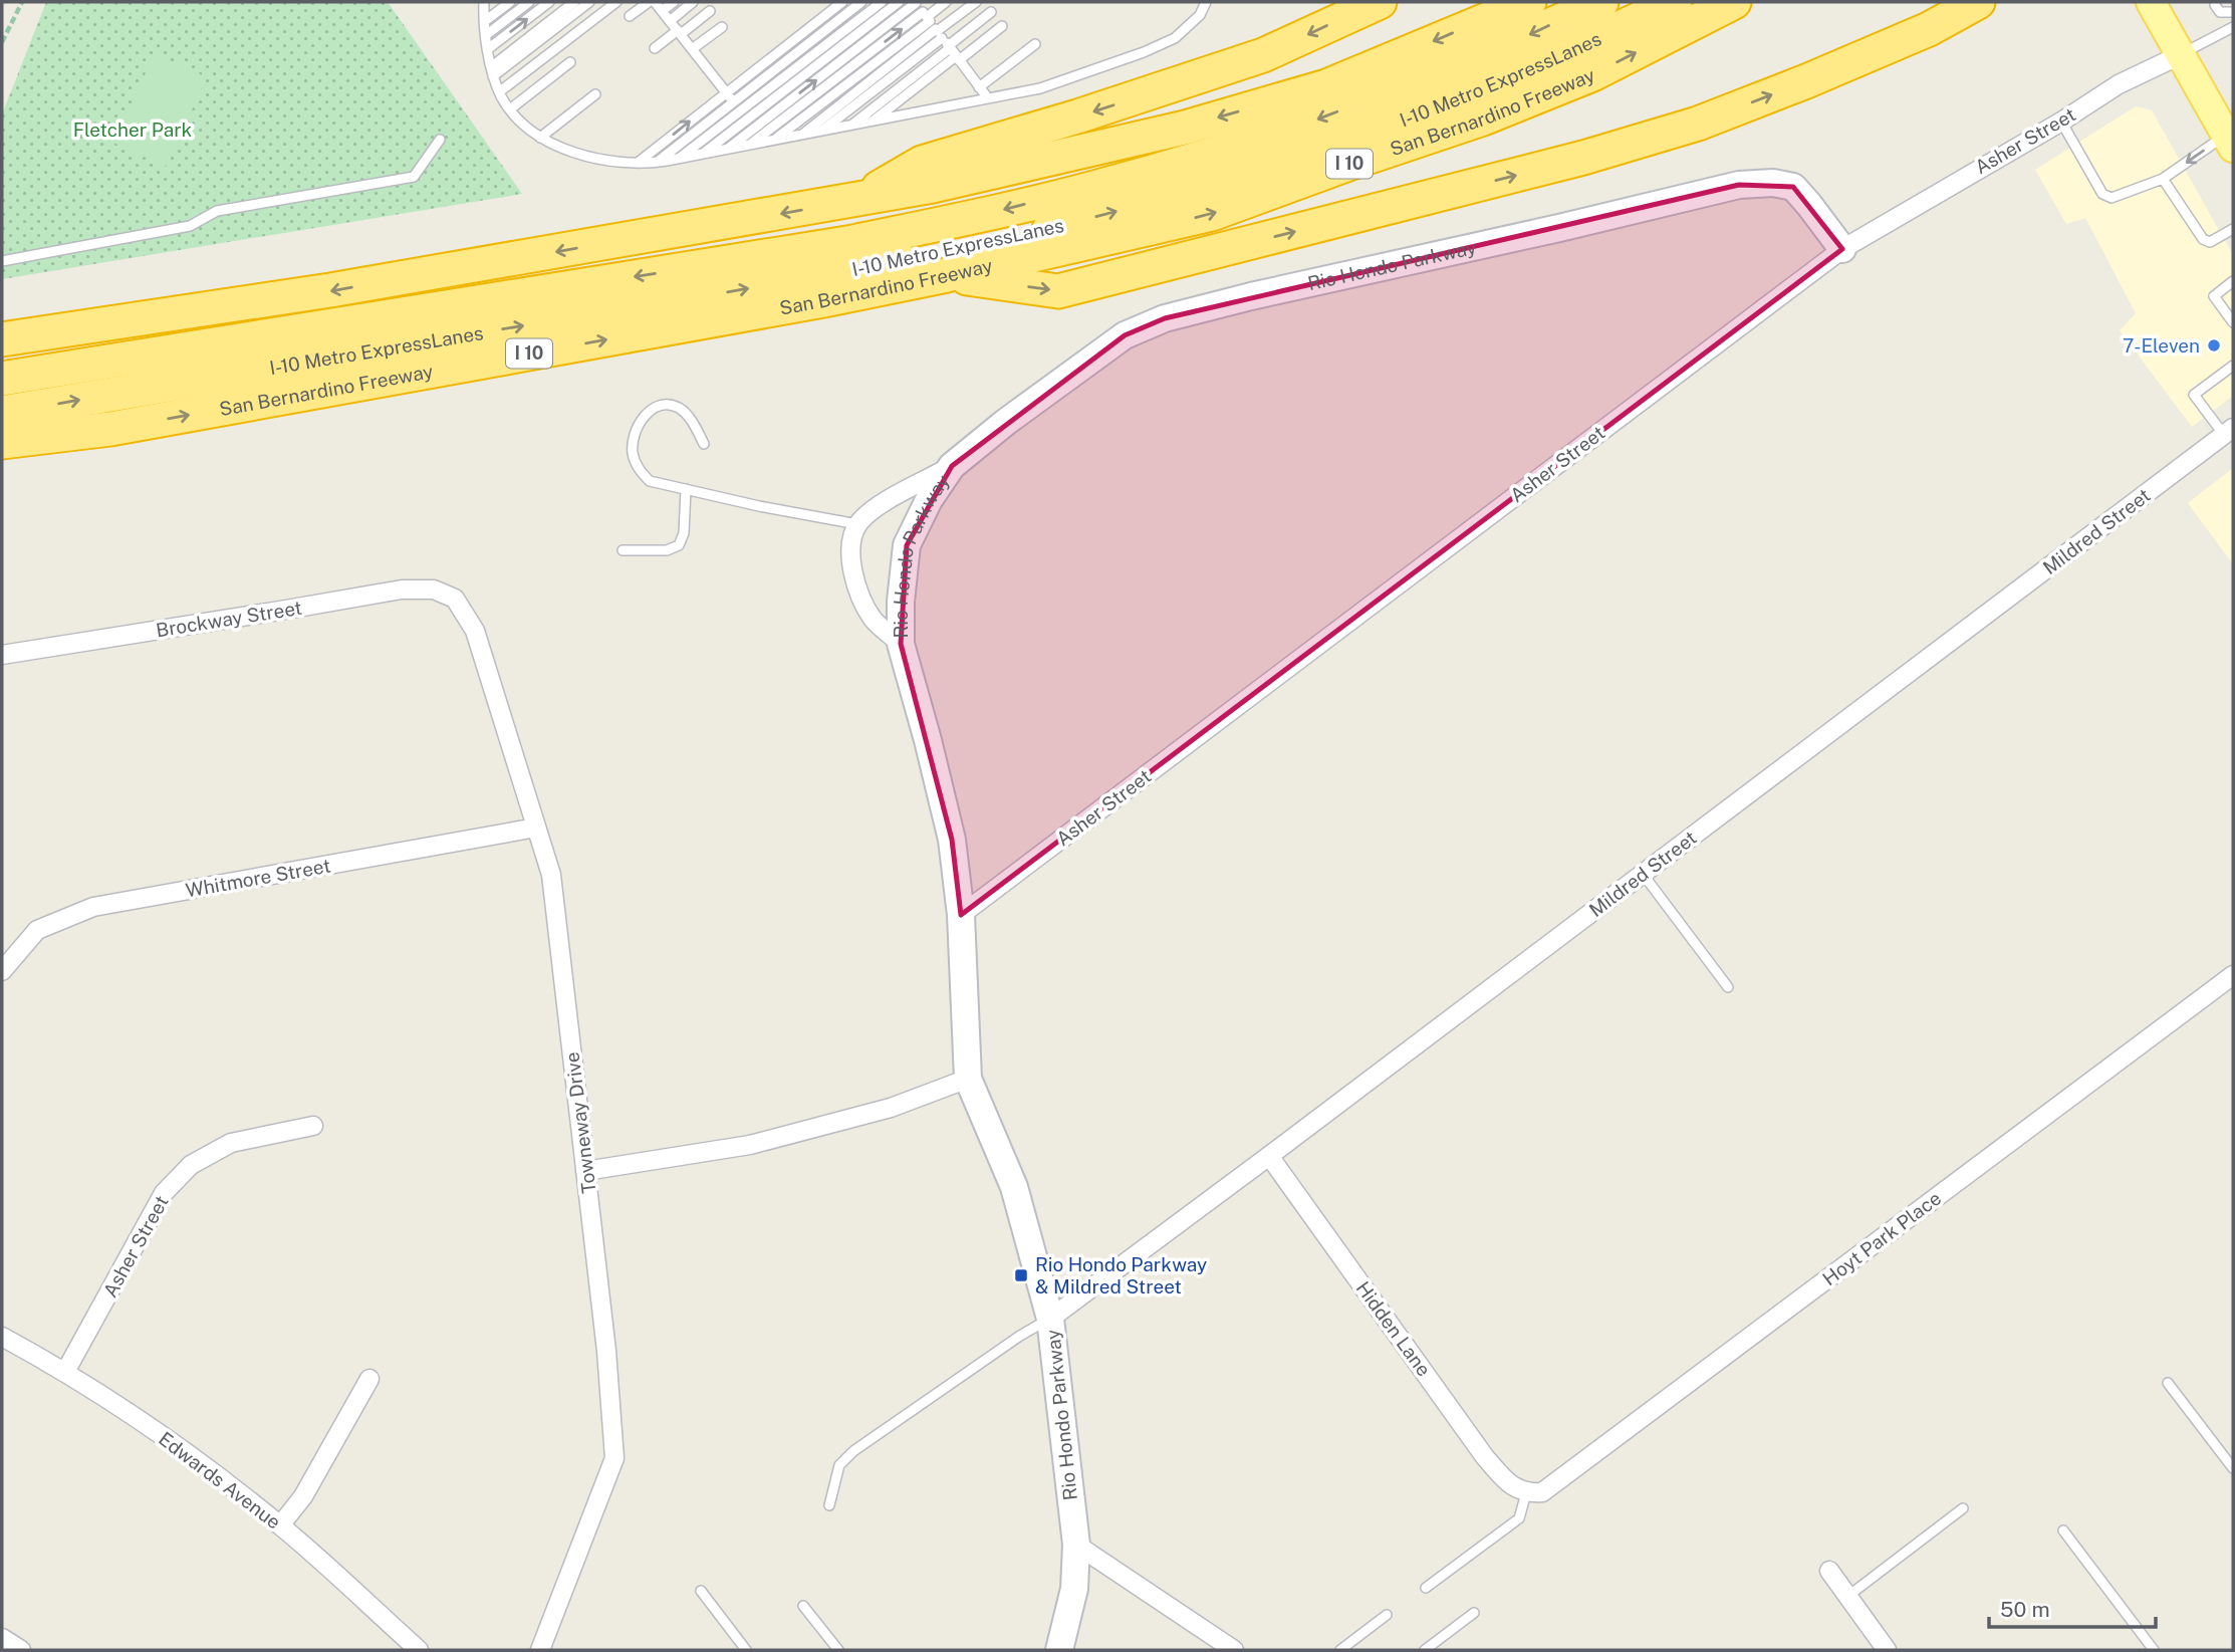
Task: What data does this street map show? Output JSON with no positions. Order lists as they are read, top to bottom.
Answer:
{
  "streets": {
    "highway": ["I-10 Metro ExpressLanes", "San Bernardino Freeway", "I 10"],
    "street": [
      "Asher Street",
      "Rio Hondo Parkway",
      "Mildred Street",
      "Brockway Street",
      "Whitmore Street",
      "Towneway Drive",
      "Hoyt Park Place",
      "Hidden Lane",
      "Edwards Avenue"
    ]
  },
  "crossings": [
    ["Asher Street", "Rio Hondo Parkway"],
    ["Asher Street", "Edwards Avenue"],
    ["Rio Hondo Parkway", "Mildred Street"],
    ["Mildred Street", "Hidden Lane"],
    ["Brockway Street", "Towneway Drive"],
    ["Whitmore Street", "Towneway Drive"],
    ["Hoyt Park Place", "Hidden Lane"]
  ],
  "parks": ["Fletcher Park"],
  "places": {
    "other": ["7-Eleven"],
    "transit": ["Rio Hondo Parkway & Mildred Street"]
  },
  "scale_bar": "50 m"
}
